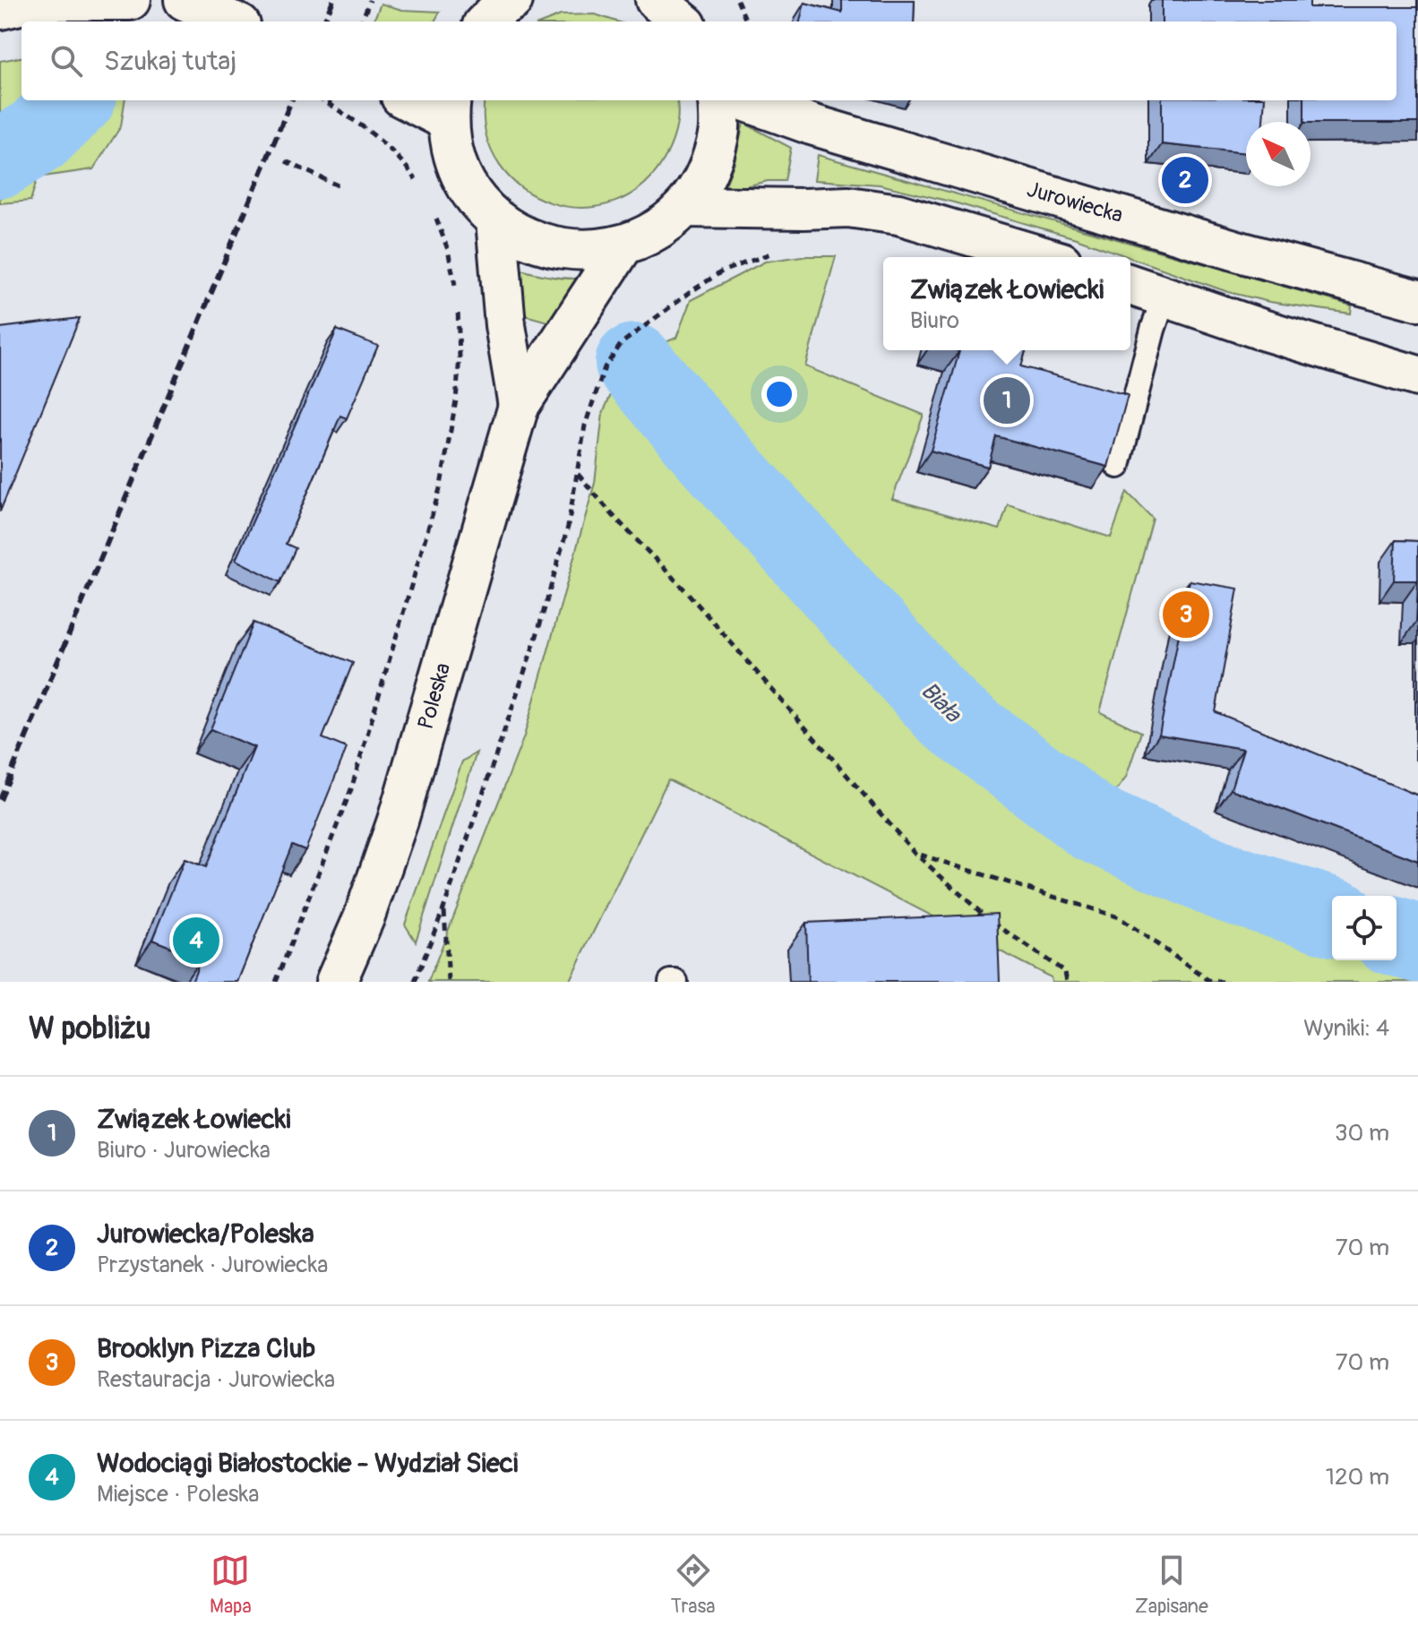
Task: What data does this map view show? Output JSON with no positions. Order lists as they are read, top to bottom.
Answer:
{
  "streets": {
    "main road": ["Jurowiecka", "Poleska"]
  },
  "water": ["Biała"],
  "north": "top left",
  "page": {
    "search": "Szukaj tutaj",
    "pins": [
      "2",
      "1",
      "3",
      "4"
    ],
    "popup": ["Związek Łowiecki", "Biuro"],
    "heading": ["W pobliżu", "Wyniki: 4"],
    "list": [
      {
        "mark": "1",
        "name": "Związek Łowiecki",
        "note": "Biuro · Jurowiecka",
        "value": "30 m"
      },
      {
        "mark": "2",
        "name": "Jurowiecka/Poleska",
        "note": "Przystanek · Jurowiecka",
        "value": "70 m"
      },
      {
        "mark": "3",
        "name": "Brooklyn Pizza Club",
        "note": "Restauracja · Jurowiecka",
        "value": "70 m"
      },
      {
        "mark": "4",
        "name": "Wodociągi Białostockie - Wydział Sieci",
        "note": "Miejsce · Poleska",
        "value": "120 m"
      }
    ],
    "nav": ["Mapa", "Trasa", "Zapisane"]
  }
}
